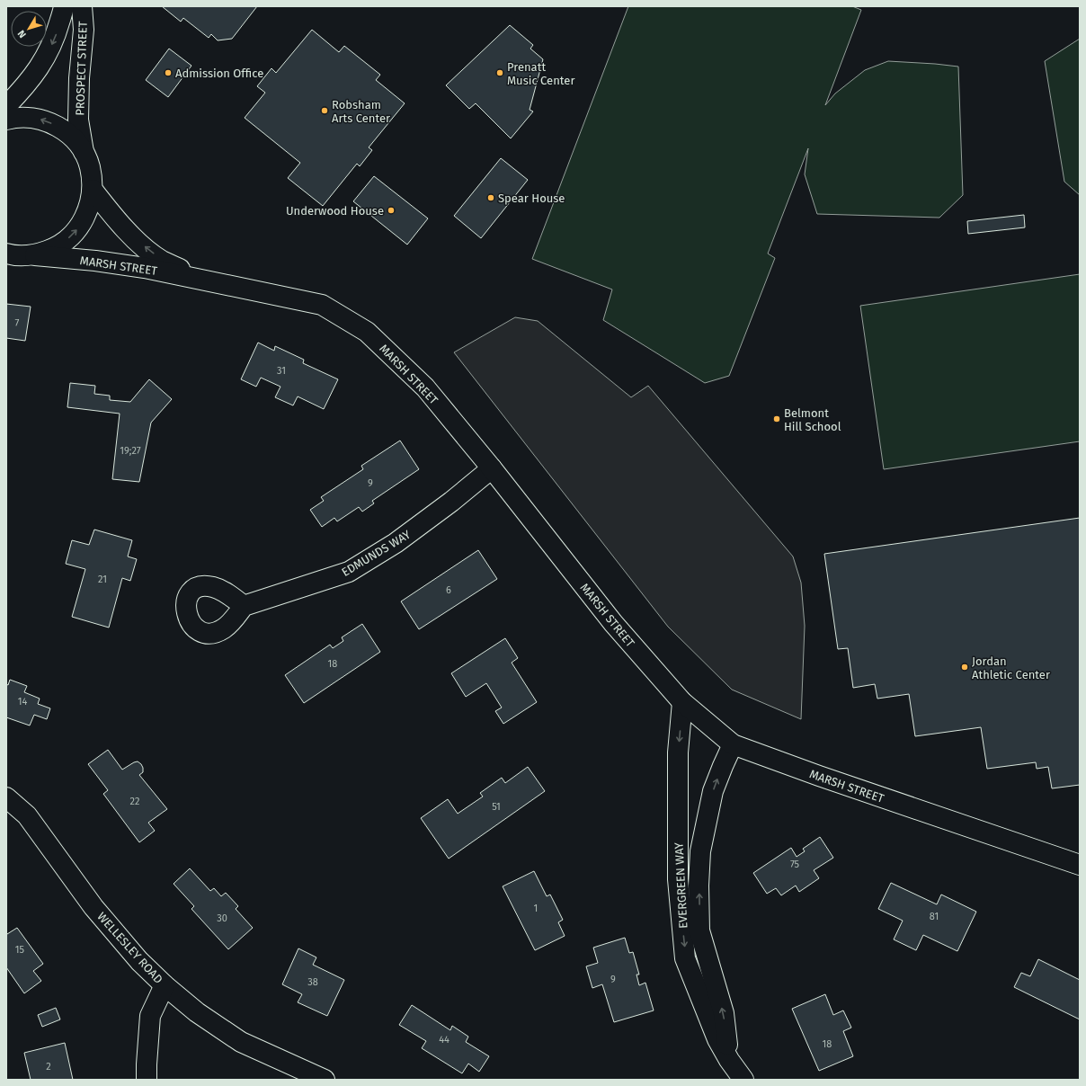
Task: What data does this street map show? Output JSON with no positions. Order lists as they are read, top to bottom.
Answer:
{
  "streets": {
    "street": [
      "PROSPECT STREET",
      "MARSH STREET",
      "EDMUNDS WAY",
      "EVERGREEN WAY",
      "WELLESLEY ROAD"
    ]
  },
  "crossings": [
    ["MARSH STREET", "EDMUNDS WAY"],
    ["MARSH STREET", "EVERGREEN WAY"]
  ],
  "one_way": ["PROSPECT STREET"],
  "places": [
    "Admission Office",
    "Prenatt Music Center",
    "Robsham Arts Center",
    "Spear House",
    "Underwood House",
    "Belmont Hill School",
    "Jordan Athletic Center"
  ],
  "house_numbers": [
    "7",
    "31",
    "19;27",
    "9",
    "21",
    "6",
    "18",
    "14",
    "22",
    "51",
    "75",
    "1",
    "81",
    "30",
    "15",
    "9",
    "38",
    "44",
    "18",
    "2"
  ],
  "north": "bottom left"
}
